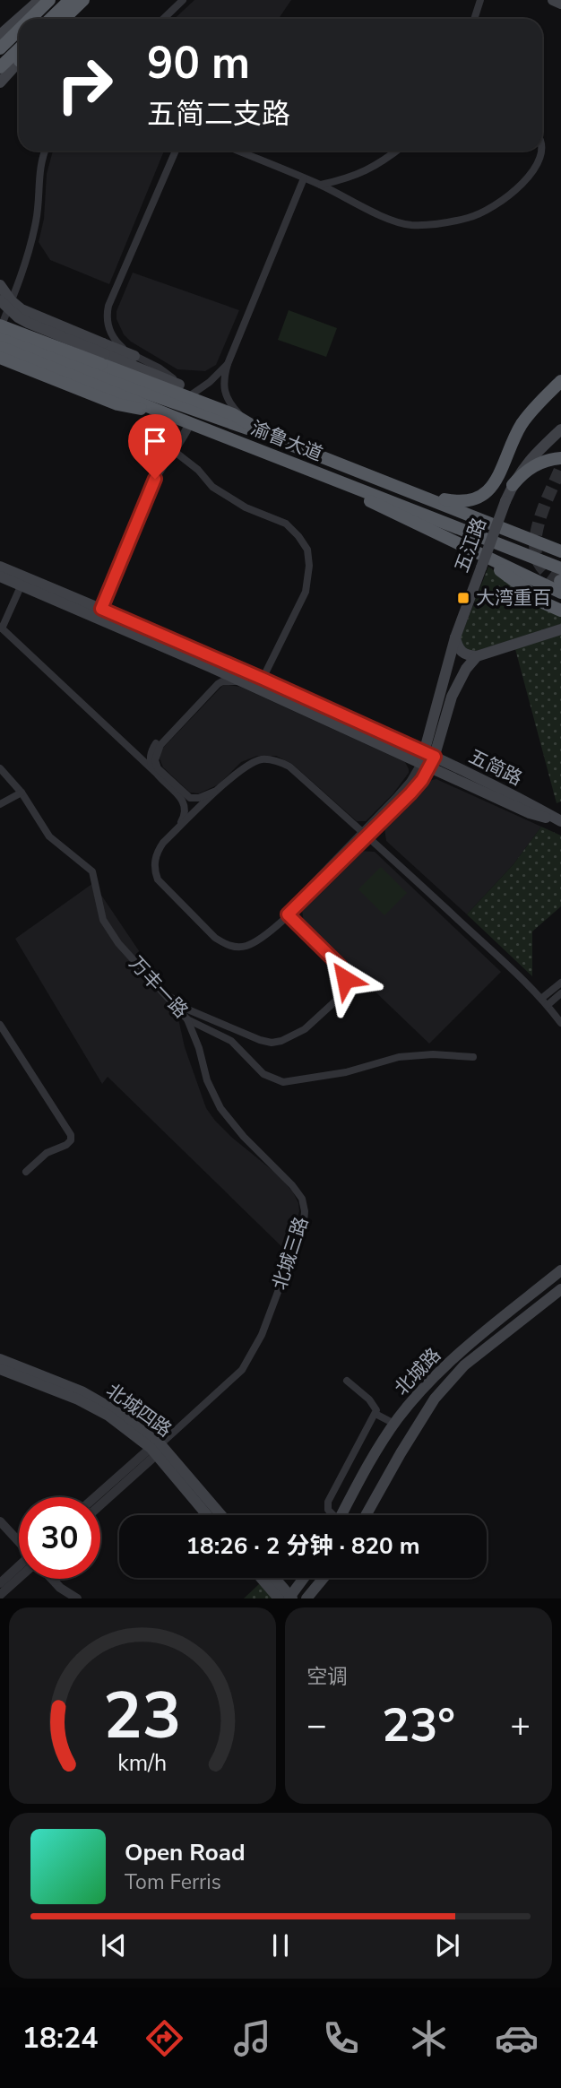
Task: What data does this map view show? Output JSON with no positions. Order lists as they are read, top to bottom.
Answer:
{
  "streets": {
    "highway": ["渝鲁大道"],
    "main road": [
      "五江路",
      "五简路",
      "北城路",
      "北城四路"
    ],
    "street": ["万丰一路", "北城三路"]
  },
  "crossings": [
    ["五江路", "五简路"],
    ["万丰一路", "北城三路"],
    ["北城三路", "北城四路"]
  ],
  "places": {
    "transit": ["大湾重百"]
  },
  "page": {
    "turn": ["90 m", "五简二支路"],
    "limit": "30",
    "trip": "18:26 · 2 分钟 · 820 m",
    "tile": "空调",
    "heat": ["−", "23°", "+"],
    "song": ["Open Road", "Tom Ferris"],
    "tabs": "18:24",
    "gauge": ["23", "km/h"]
  }
}
